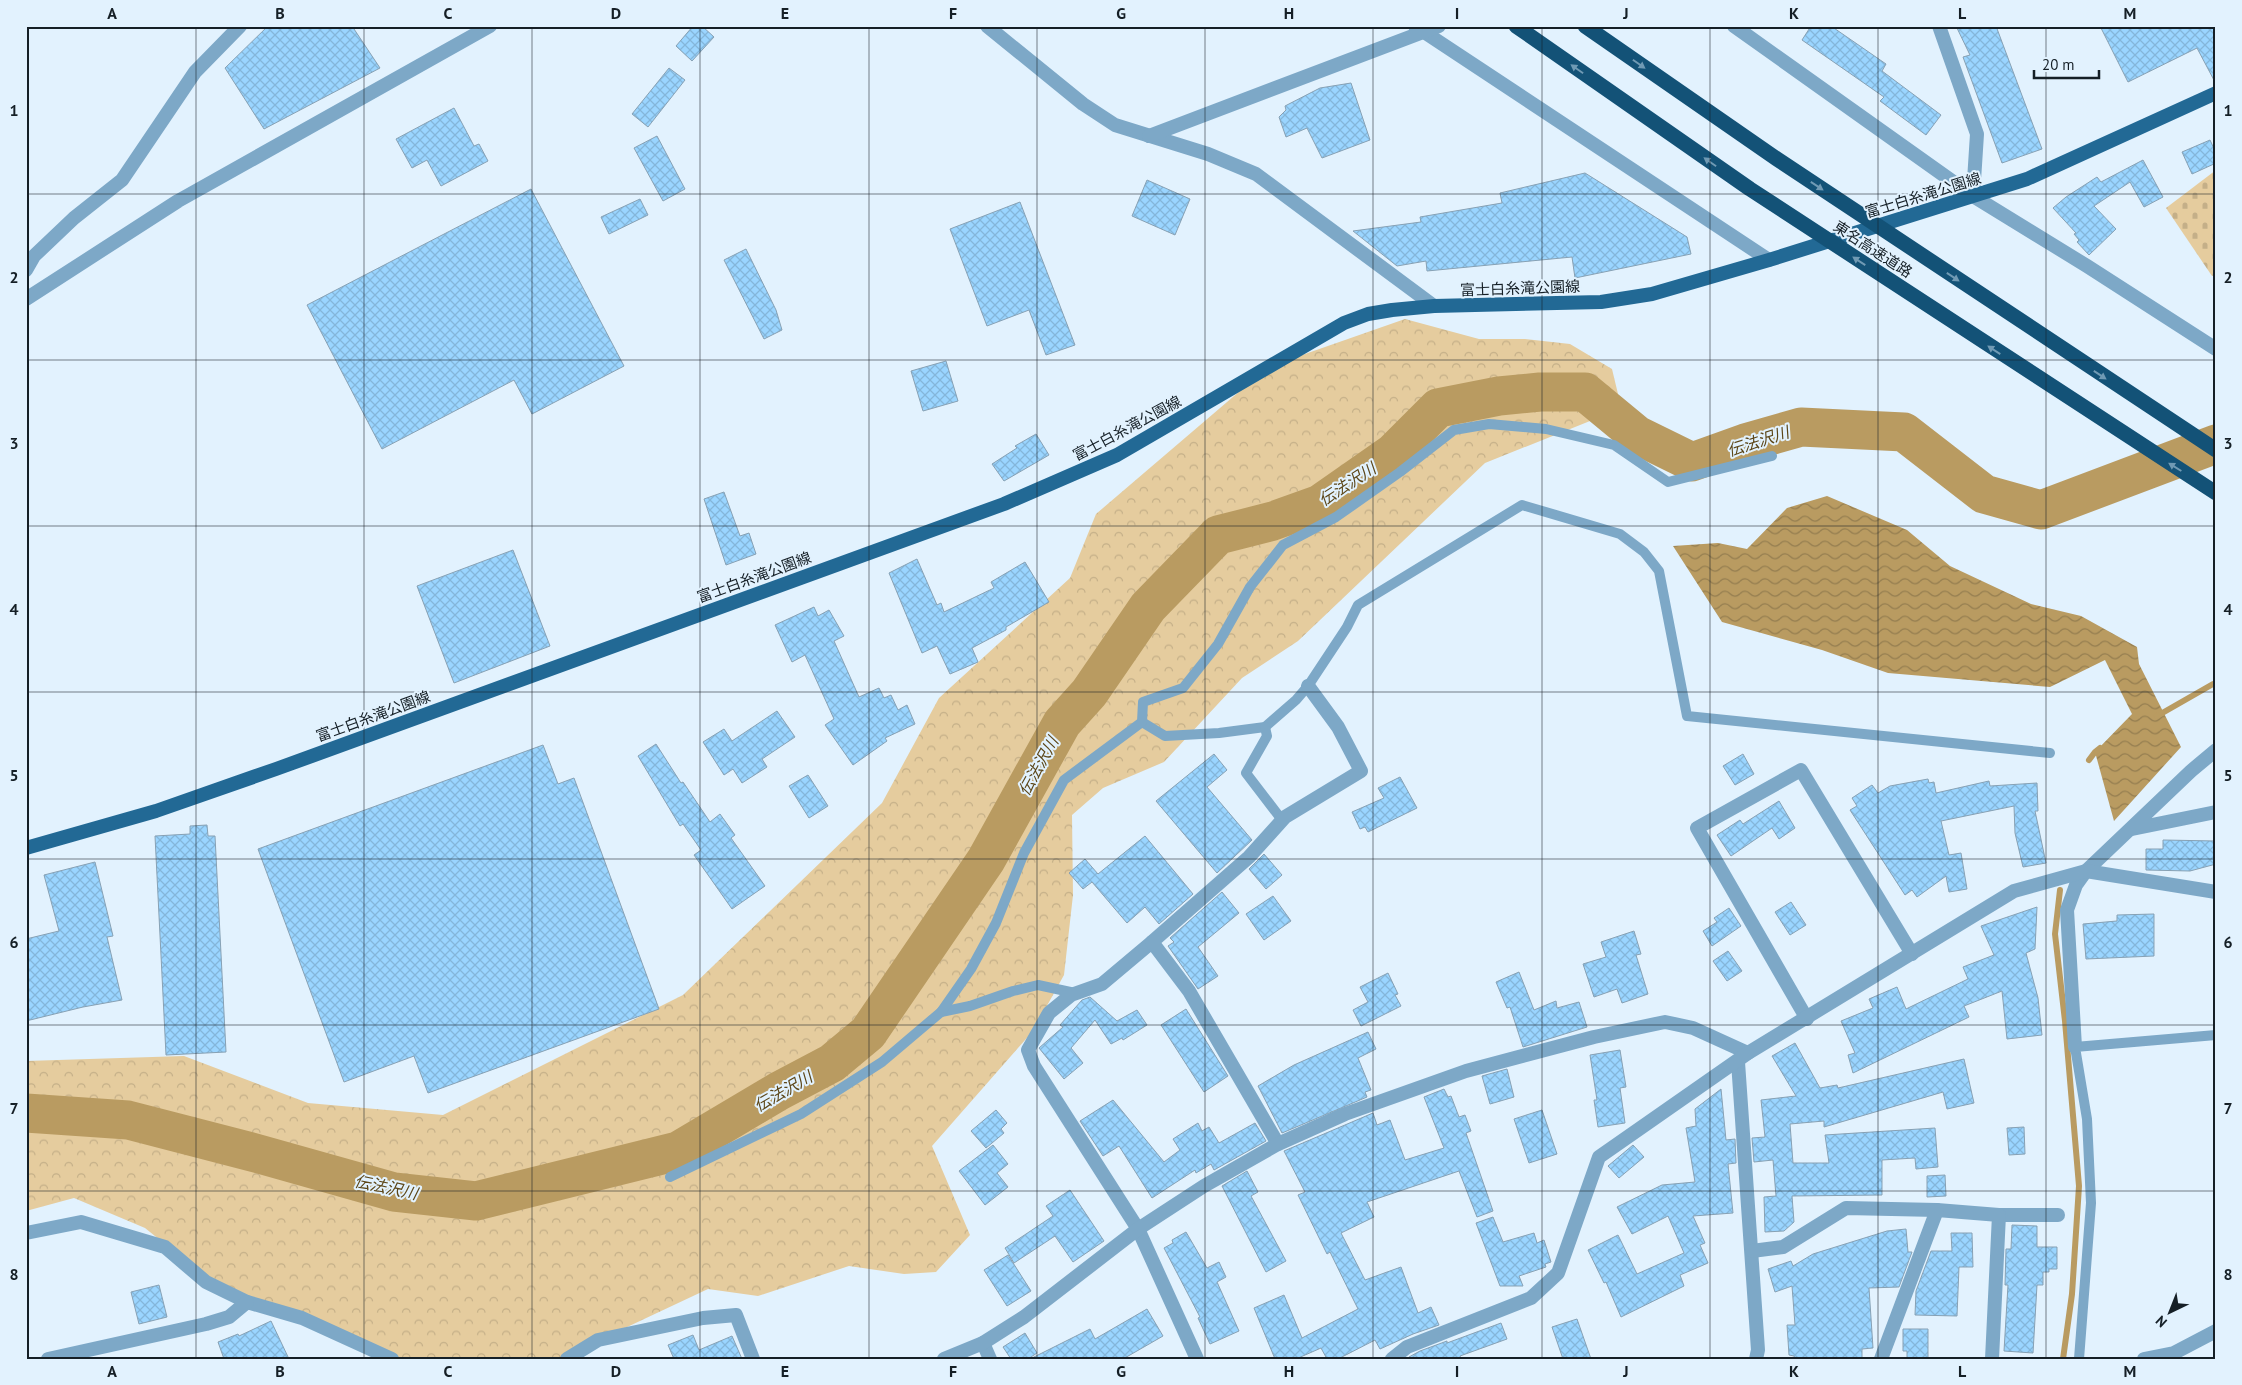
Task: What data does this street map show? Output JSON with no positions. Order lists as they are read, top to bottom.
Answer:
{
  "streets": {
    "highway": ["東名高速道路"],
    "main road": ["富士白糸滝公園線"]
  },
  "water": ["伝法沢川"],
  "scale_bar": "20 m",
  "north": "bottom left",
  "grid": {
    "columns": [
      "A",
      "B",
      "C",
      "D",
      "E",
      "F",
      "G",
      "H",
      "I",
      "J",
      "K",
      "L",
      "M"
    ],
    "rows": [
      "1",
      "2",
      "3",
      "4",
      "5",
      "6",
      "7",
      "8"
    ]
  }
}
